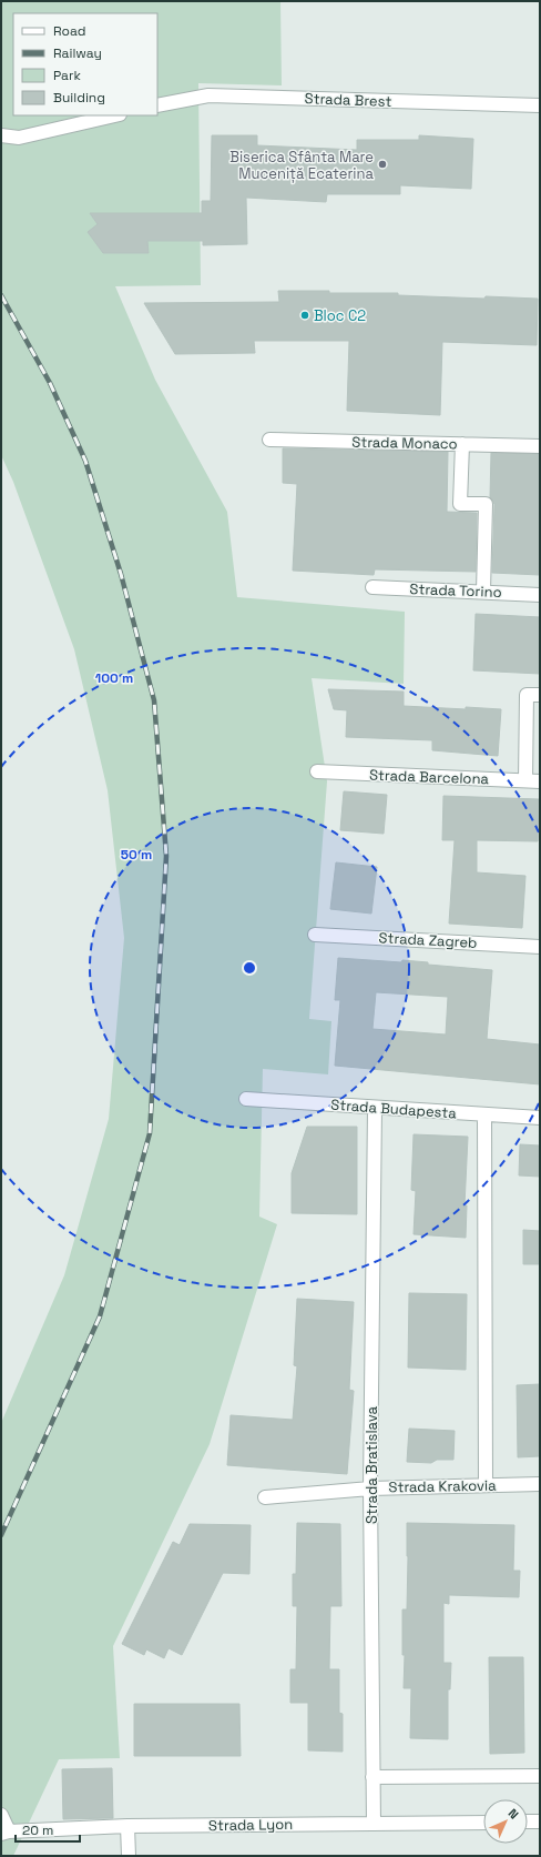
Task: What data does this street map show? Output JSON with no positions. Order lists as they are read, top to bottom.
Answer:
{
  "streets": {
    "street": [
      "Strada Brest",
      "Strada Monaco",
      "Strada Torino",
      "Strada Barcelona",
      "Strada Zagreb",
      "Strada Budapesta",
      "Strada Bratislava",
      "Strada Krakovia",
      "Strada Lyon"
    ]
  },
  "crossings": [
    ["Strada Budapesta", "Strada Bratislava"],
    ["Strada Bratislava", "Strada Krakovia"],
    ["Strada Bratislava", "Strada Lyon"]
  ],
  "places": ["Biserica Sfânta Mare Muceniță Ecaterina", "Bloc C2"],
  "legend": [
    "Road",
    "Railway",
    "Park",
    "Building"
  ],
  "scale_bar": "20 m",
  "north": "top right",
  "rings": ["100 m", "50 m"]
}
